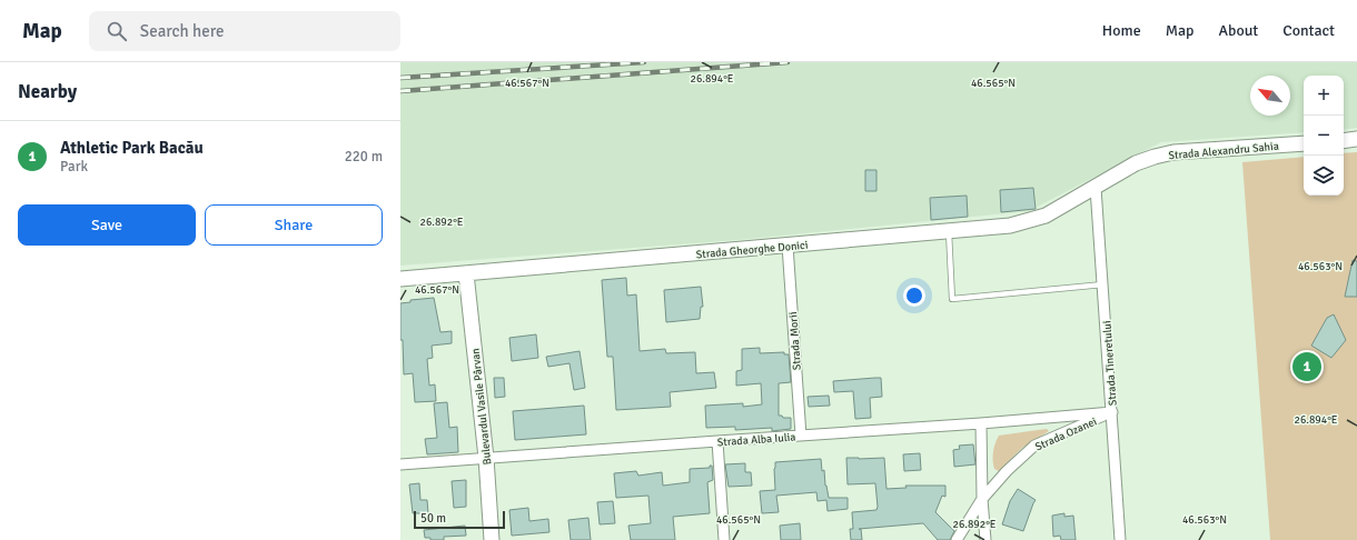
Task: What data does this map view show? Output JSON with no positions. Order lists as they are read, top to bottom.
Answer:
{
  "streets": {
    "street": [
      "Strada Alexandru Sahia",
      "Strada Gheorghe Donici",
      "Strada Morii",
      "Strada Tineretului",
      "Bulevardul Vasile Pârvan",
      "Strada Ozanei",
      "Strada Alba Iulia"
    ]
  },
  "crossings": [
    ["Strada Alexandru Sahia", "Strada Gheorghe Donici"],
    ["Strada Alexandru Sahia", "Strada Tineretului"],
    ["Strada Gheorghe Donici", "Strada Morii"],
    ["Strada Gheorghe Donici", "Strada Tineretului"],
    ["Strada Gheorghe Donici", "Bulevardul Vasile Pârvan"],
    ["Strada Morii", "Strada Alba Iulia"],
    ["Strada Tineretului", "Strada Ozanei"],
    ["Strada Tineretului", "Strada Alba Iulia"],
    ["Bulevardul Vasile Pârvan", "Strada Alba Iulia"],
    ["Strada Ozanei", "Strada Alba Iulia"]
  ],
  "scale_bar": "50 m",
  "north": "top left",
  "page": {
    "header": "Map",
    "search": "Search here",
    "nav": [
      "Home",
      "Map",
      "About",
      "Contact"
    ],
    "heading": "Nearby",
    "map_buttons": ["+", "−"],
    "list": [
      {
        "mark": "1",
        "name": "Athletic Park Bacău",
        "note": "Park",
        "value": "220 m"
      }
    ],
    "buttons": ["Save", "Share"],
    "pins": "1",
    "scale": "50 m"
  },
  "coordinates": [
    "26.894°E",
    "46.567°N",
    "46.565°N",
    "26.892°E",
    "46.563°N"
  ]
}
